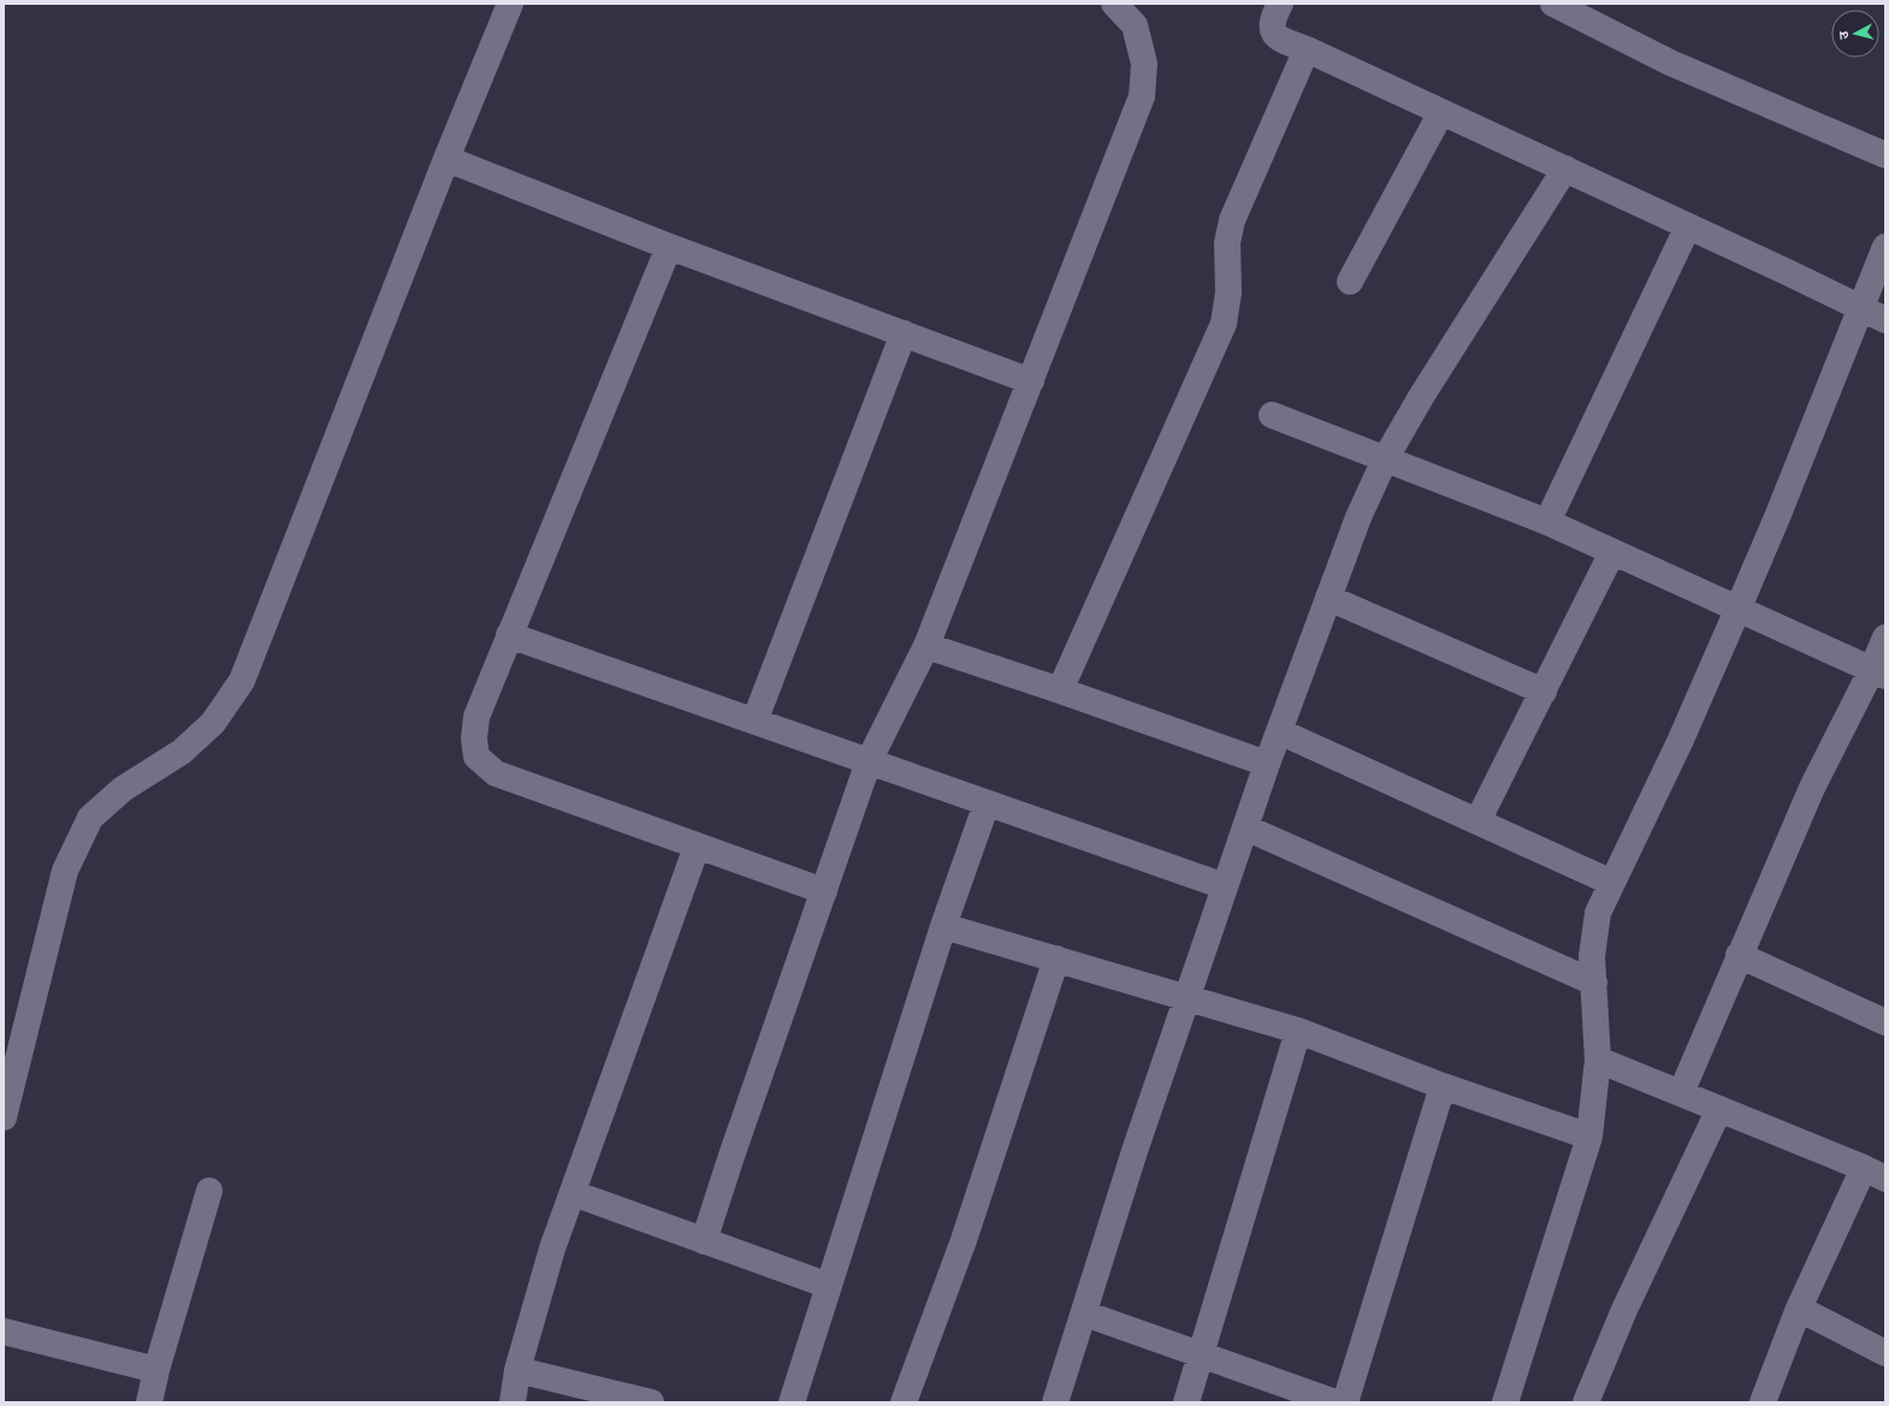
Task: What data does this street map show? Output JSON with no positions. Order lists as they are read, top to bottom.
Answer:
{
  "north": "left"
}
